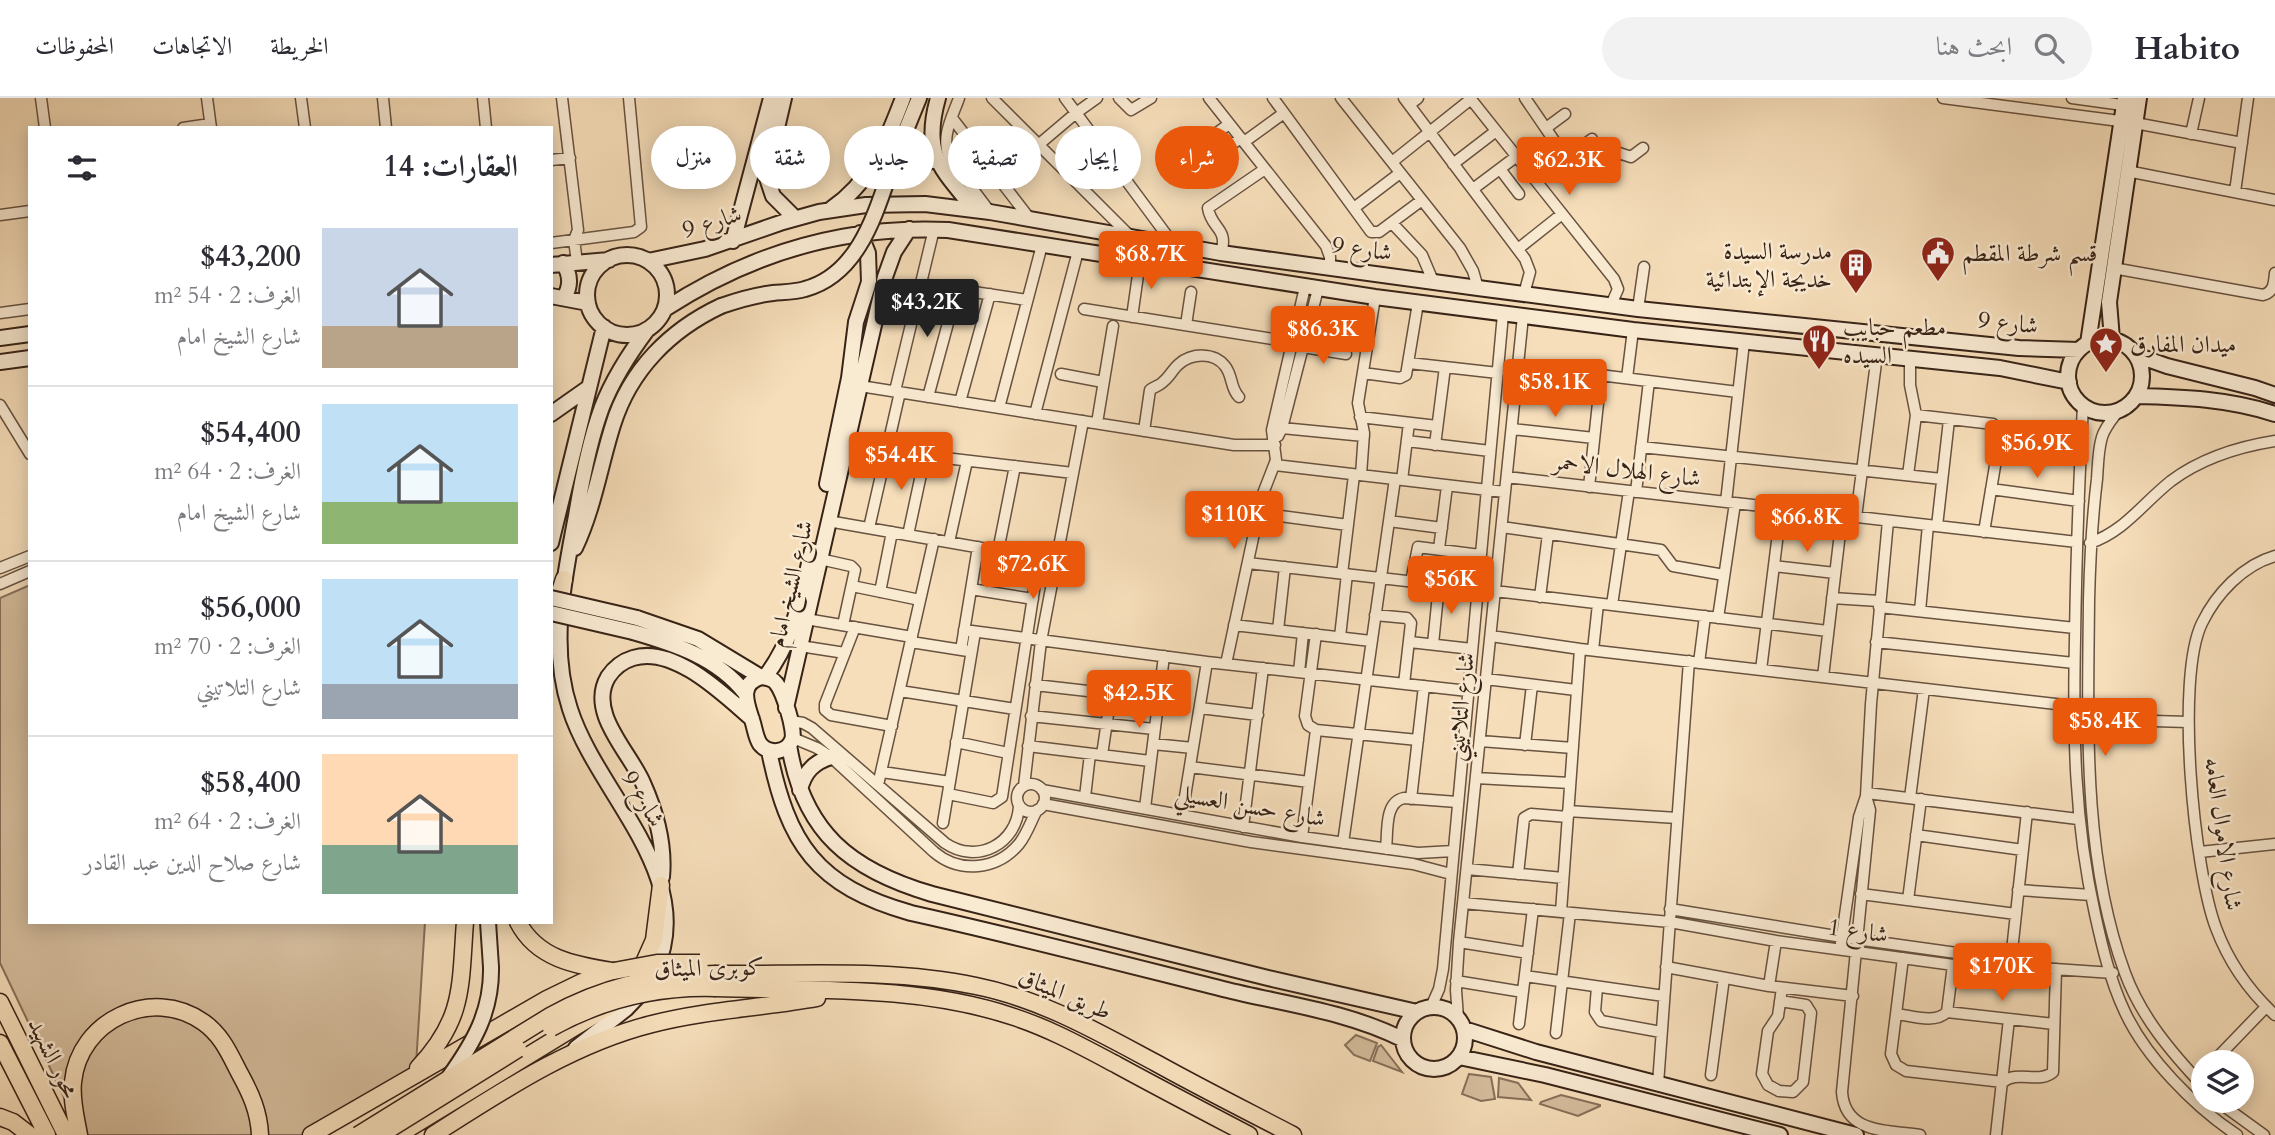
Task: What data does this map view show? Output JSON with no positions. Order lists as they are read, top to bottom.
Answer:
{
  "streets": {
    "main road": [
      "شارع 9",
      "شارع الشيخ امام",
      "كوبرى الميثاق",
      "طريق الميثاق",
      "محور الشهيد"
    ],
    "street": [
      "شارع الهلال الاحمر",
      "شارع التلاتيني",
      "شارع حسن العسيلي",
      "شارع الاموال العامه",
      "شارع 1"
    ]
  },
  "crossings": [
    ["شارع 9", "شارع الشيخ امام"],
    ["شارع 9", "شارع التلاتيني"],
    ["شارع الهلال الاحمر", "شارع التلاتيني"],
    ["شارع التلاتيني", "شارع حسن العسيلي"],
    ["شارع التلاتيني", "شارع 1"],
    ["كوبرى الميثاق", "طريق الميثاق"]
  ],
  "places": {
    "public building": ["قسم شرطة المقطم"],
    "building": ["مدرسة السيدة خديجة الإبتدائية"],
    "restaurant": ["مطعم حبايب السيده"],
    "place": ["ميدان المفارق"]
  },
  "page": {
    "header": "Habito",
    "search": "ابحث هنا",
    "nav": ["الخريطة", "الاتجاهات", "المحفوظات"],
    "chip": [
      "شراء",
      "إيجار",
      "تصفية",
      "جديد",
      "شقة",
      "منزل"
    ],
    "heading": "العقارات: 14",
    "price": [
      "$62.3K",
      "$68.7K",
      "$43.2K",
      "$86.3K",
      "$58.1K",
      "$56.9K",
      "$54.4K",
      "$110K",
      "$66.8K",
      "$72.6K",
      "$56K",
      "$42.5K",
      "$58.4K",
      "$170K"
    ],
    "list": [
      {
        "name": "$43,200",
        "note": "الغرف: 2 · 54 m² · شارع الشيخ امام"
      },
      {
        "name": "$54,400",
        "note": "الغرف: 2 · 64 m² · شارع الشيخ امام"
      },
      {
        "name": "$56,000",
        "note": "الغرف: 2 · 70 m² · شارع التلاتيني"
      },
      {
        "name": "$58,400",
        "note": "الغرف: 2 · 64 m² · شارع صلاح الدين عبد القادر"
      }
    ]
  }
}
